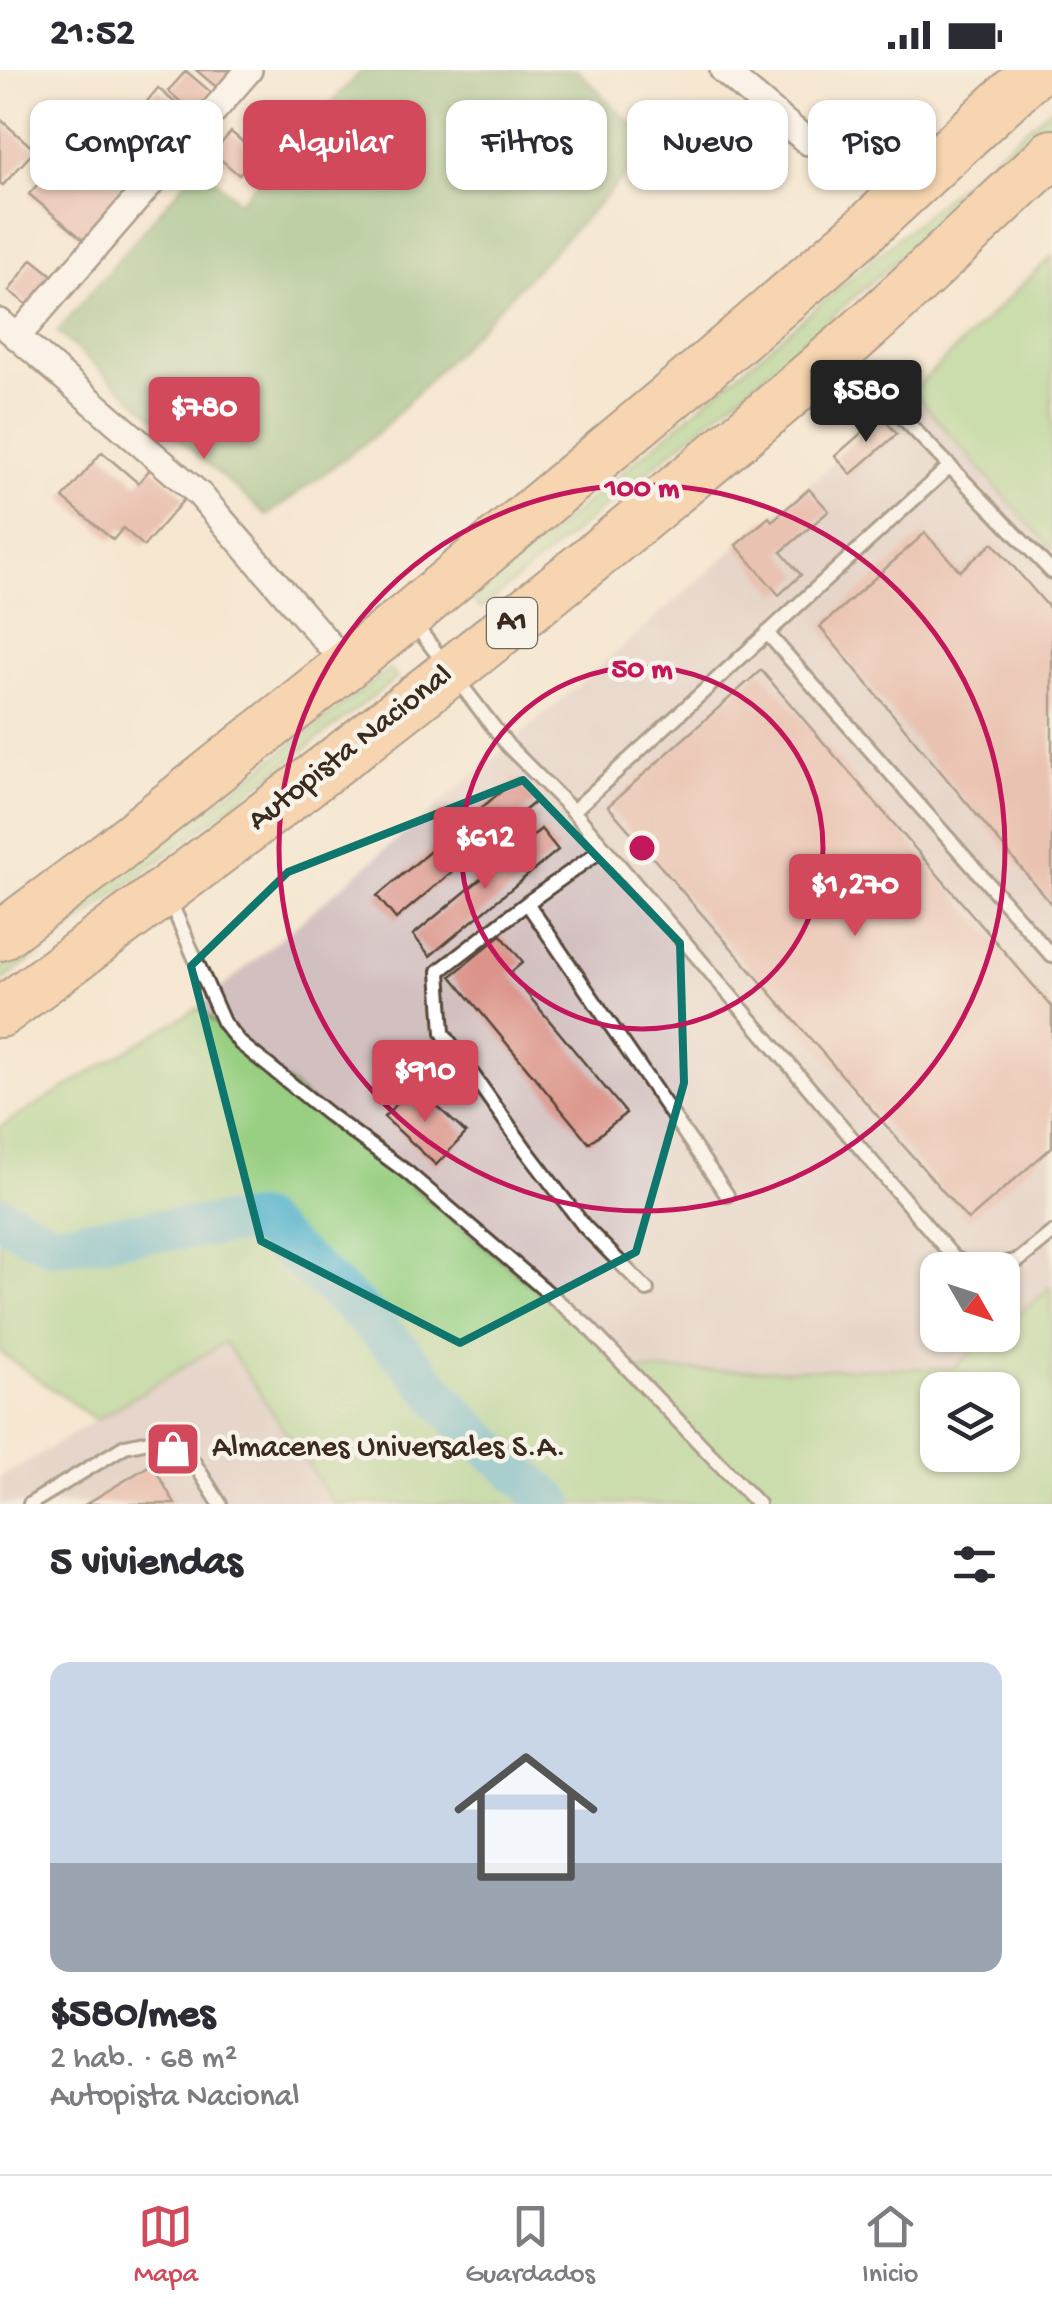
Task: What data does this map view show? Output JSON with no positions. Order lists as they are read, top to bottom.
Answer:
{
  "streets": {
    "highway": ["A1", "Autopista Nacional"]
  },
  "places": {
    "shop": ["Almacenes Universales S.A."]
  },
  "north": "bottom right",
  "page": {
    "status": "21:52",
    "chip": [
      "Comprar",
      "Alquilar",
      "Filtros",
      "Nuevo",
      "Piso"
    ],
    "price": [
      "$580",
      "$780",
      "$612",
      "$1,270",
      "$910"
    ],
    "heading": "5 viviendas",
    "list": [
      {
        "name": "$580/mes",
        "note": "2 hab. · 68 m² · Autopista Nacional"
      }
    ],
    "tabs": ["Mapa", "Guardados", "Inicio"]
  },
  "rings": ["100 m", "50 m"]
}
